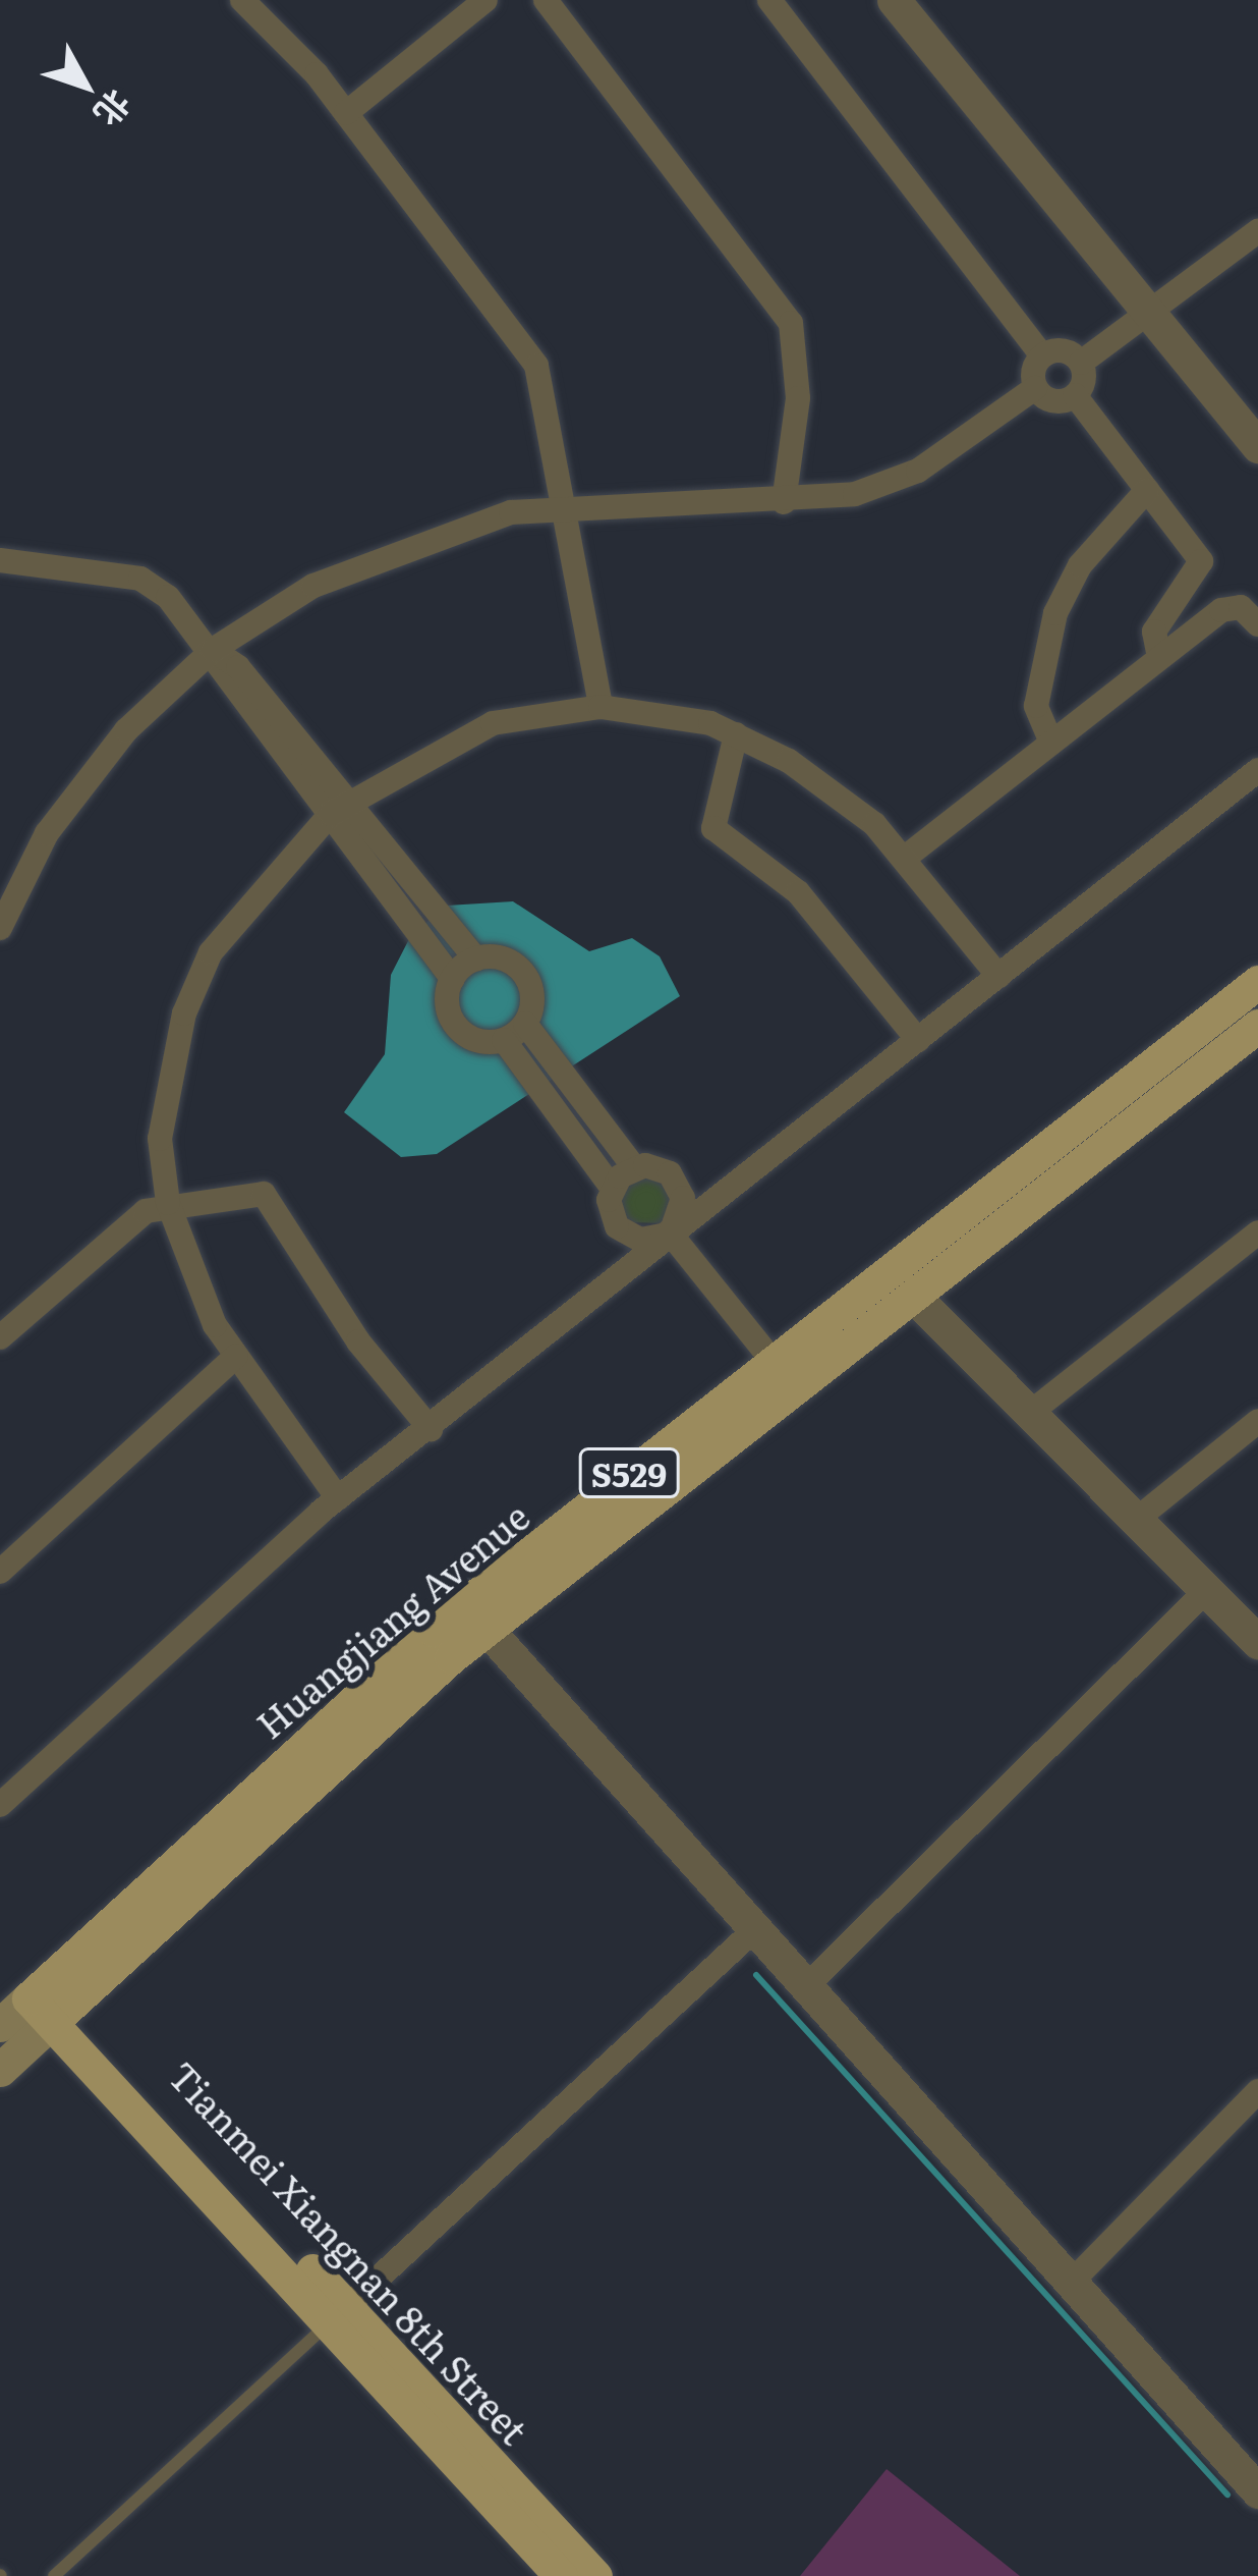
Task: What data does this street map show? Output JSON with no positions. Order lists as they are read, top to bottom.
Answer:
{
  "streets": {
    "main road": ["S529", "Huangjiang Avenue", "Tianmei Xiangnan 8th Street"]
  },
  "crossings": [
    ["Huangjiang Avenue", "Tianmei Xiangnan 8th Street"]
  ],
  "north": "bottom right"
}
